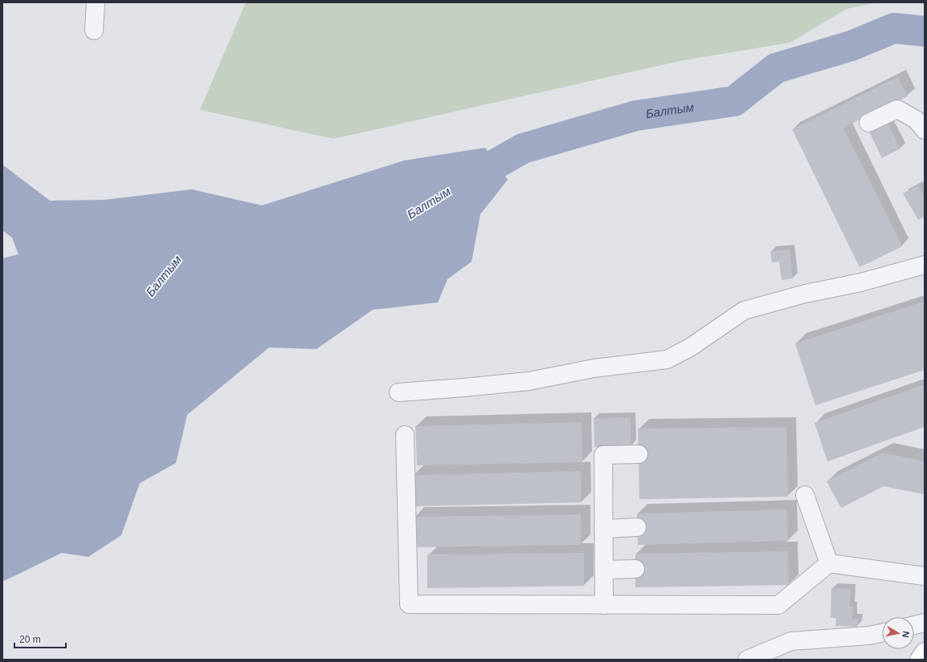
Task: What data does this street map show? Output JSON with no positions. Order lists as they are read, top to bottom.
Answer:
{
  "water": ["Балтым"],
  "scale_bar": "20 m",
  "north": "right"
}
